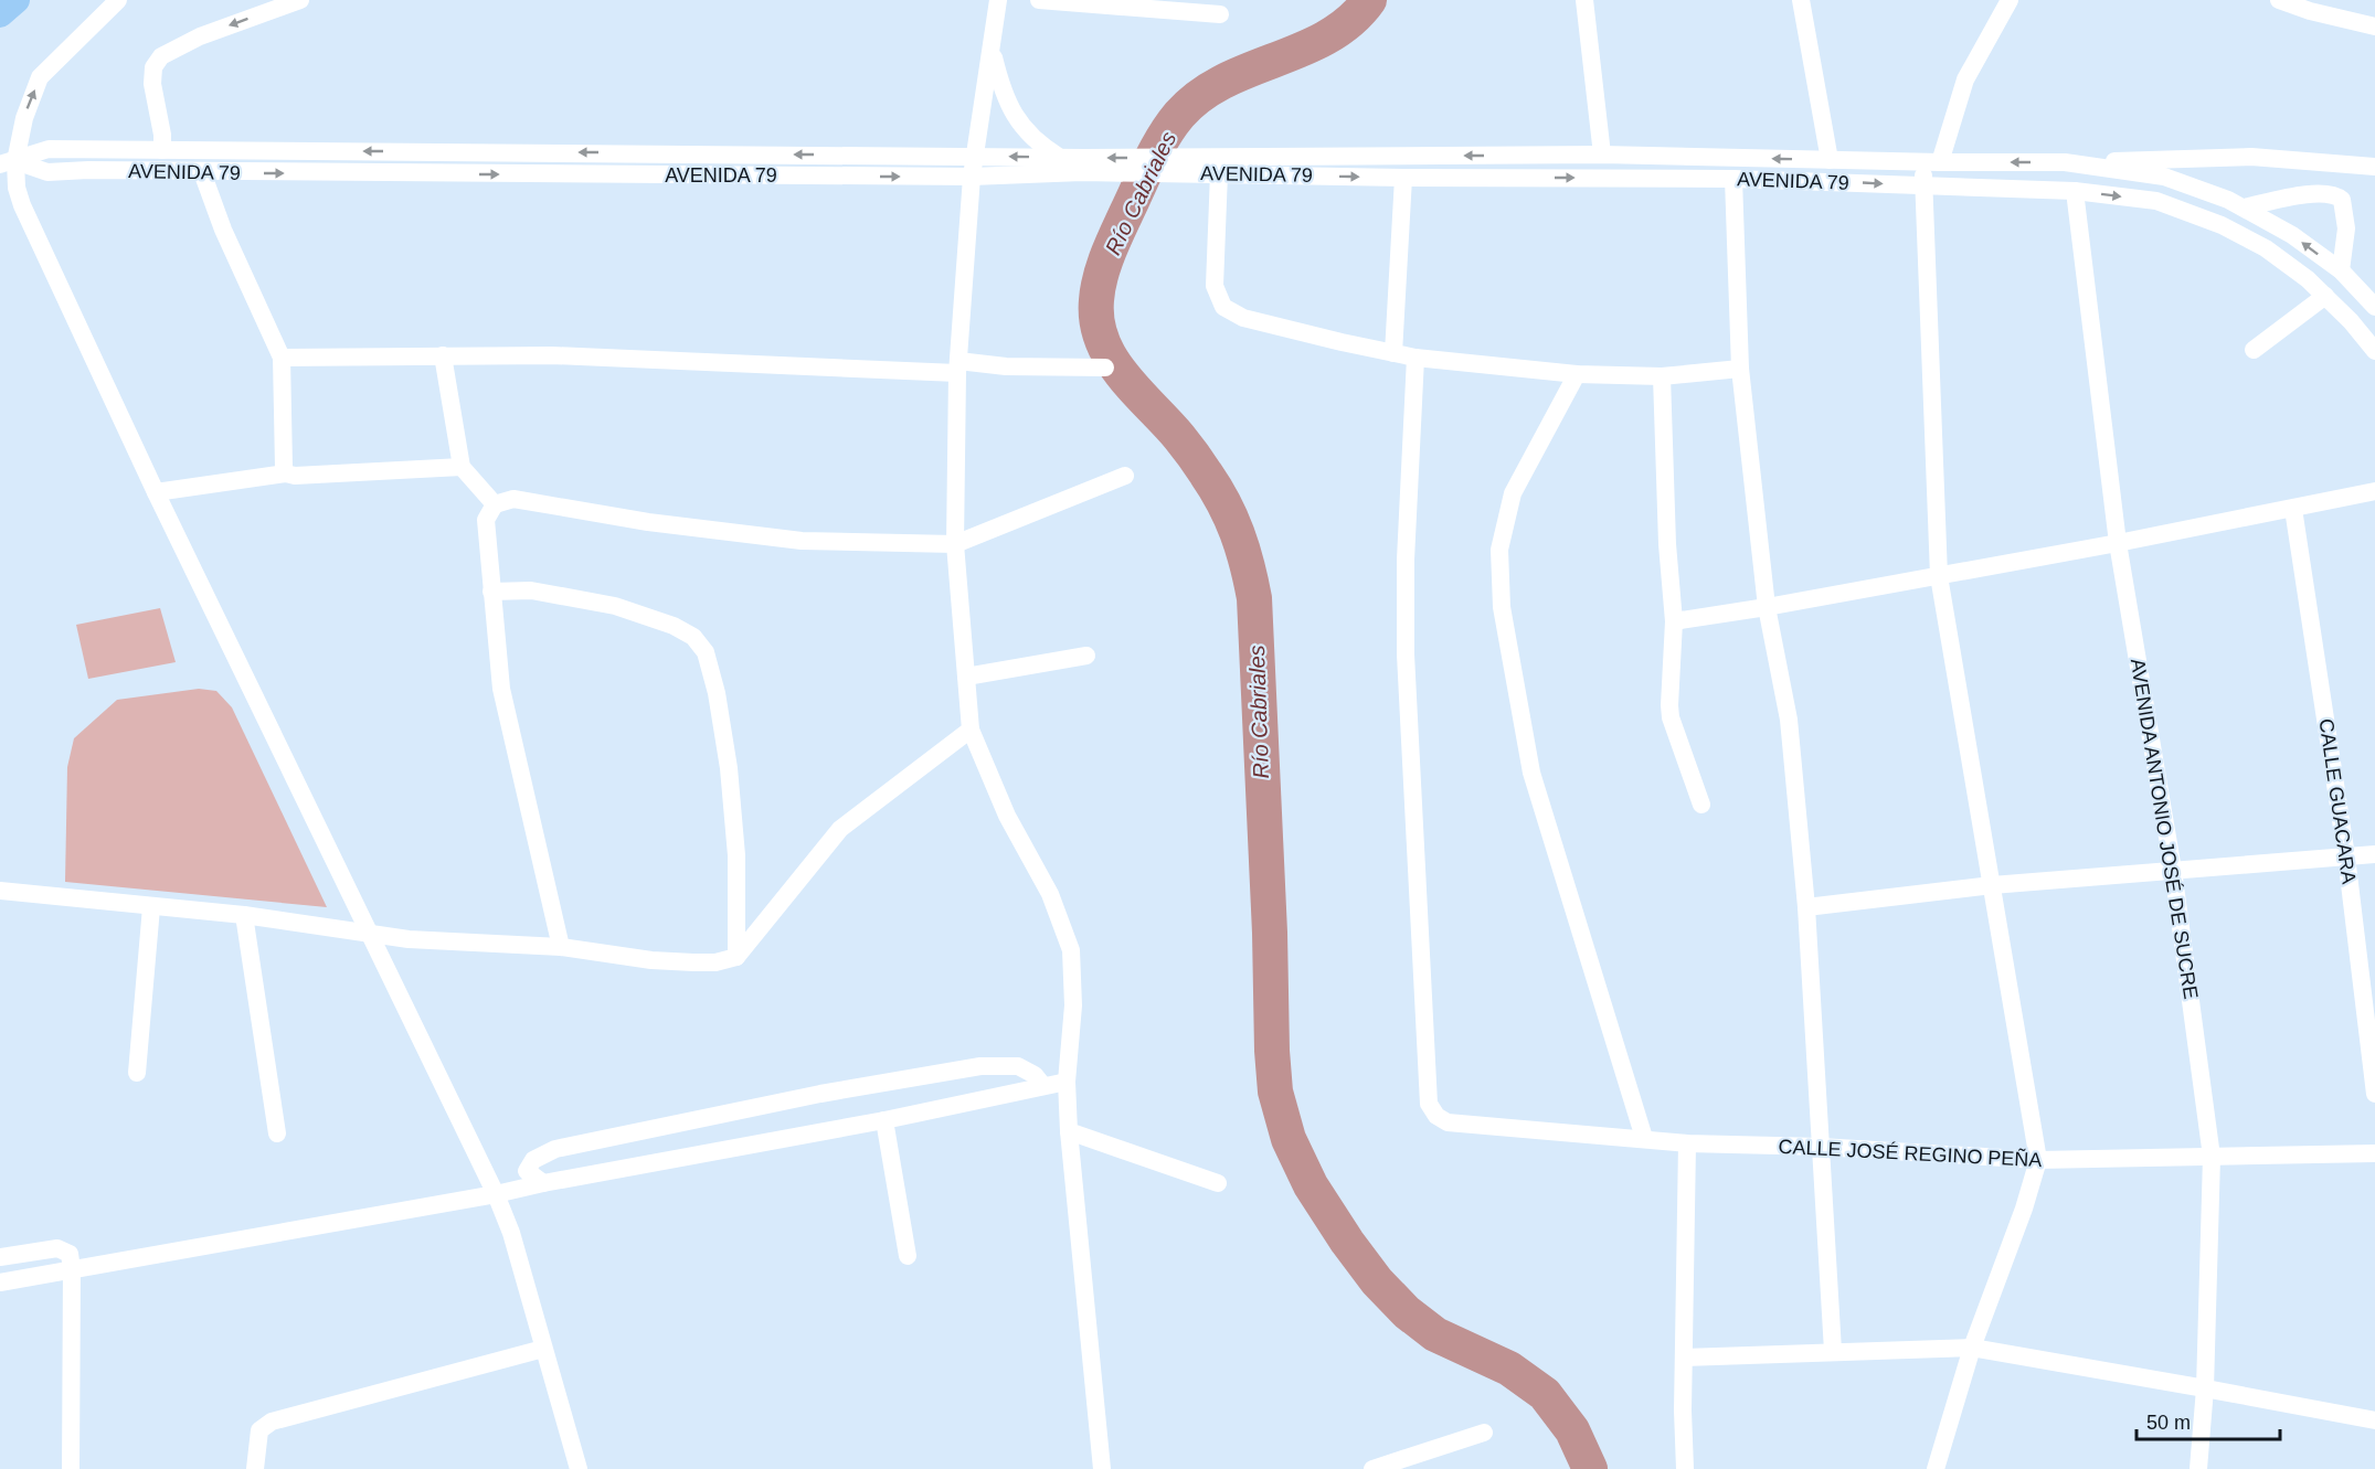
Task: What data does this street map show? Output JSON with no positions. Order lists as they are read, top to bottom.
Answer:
{
  "streets": {
    "street": [
      "AVENIDA 79",
      "CALLE GUACARA",
      "AVENIDA ANTONIO JOSÉ DE SUCRE",
      "CALLE JOSÉ REGINO PEÑA"
    ]
  },
  "crossings": [
    ["AVENIDA 79", "AVENIDA ANTONIO JOSÉ DE SUCRE"],
    ["AVENIDA ANTONIO JOSÉ DE SUCRE", "CALLE JOSÉ REGINO PEÑA"]
  ],
  "water": ["Río Cabriales"],
  "scale_bar": "50 m"
}
